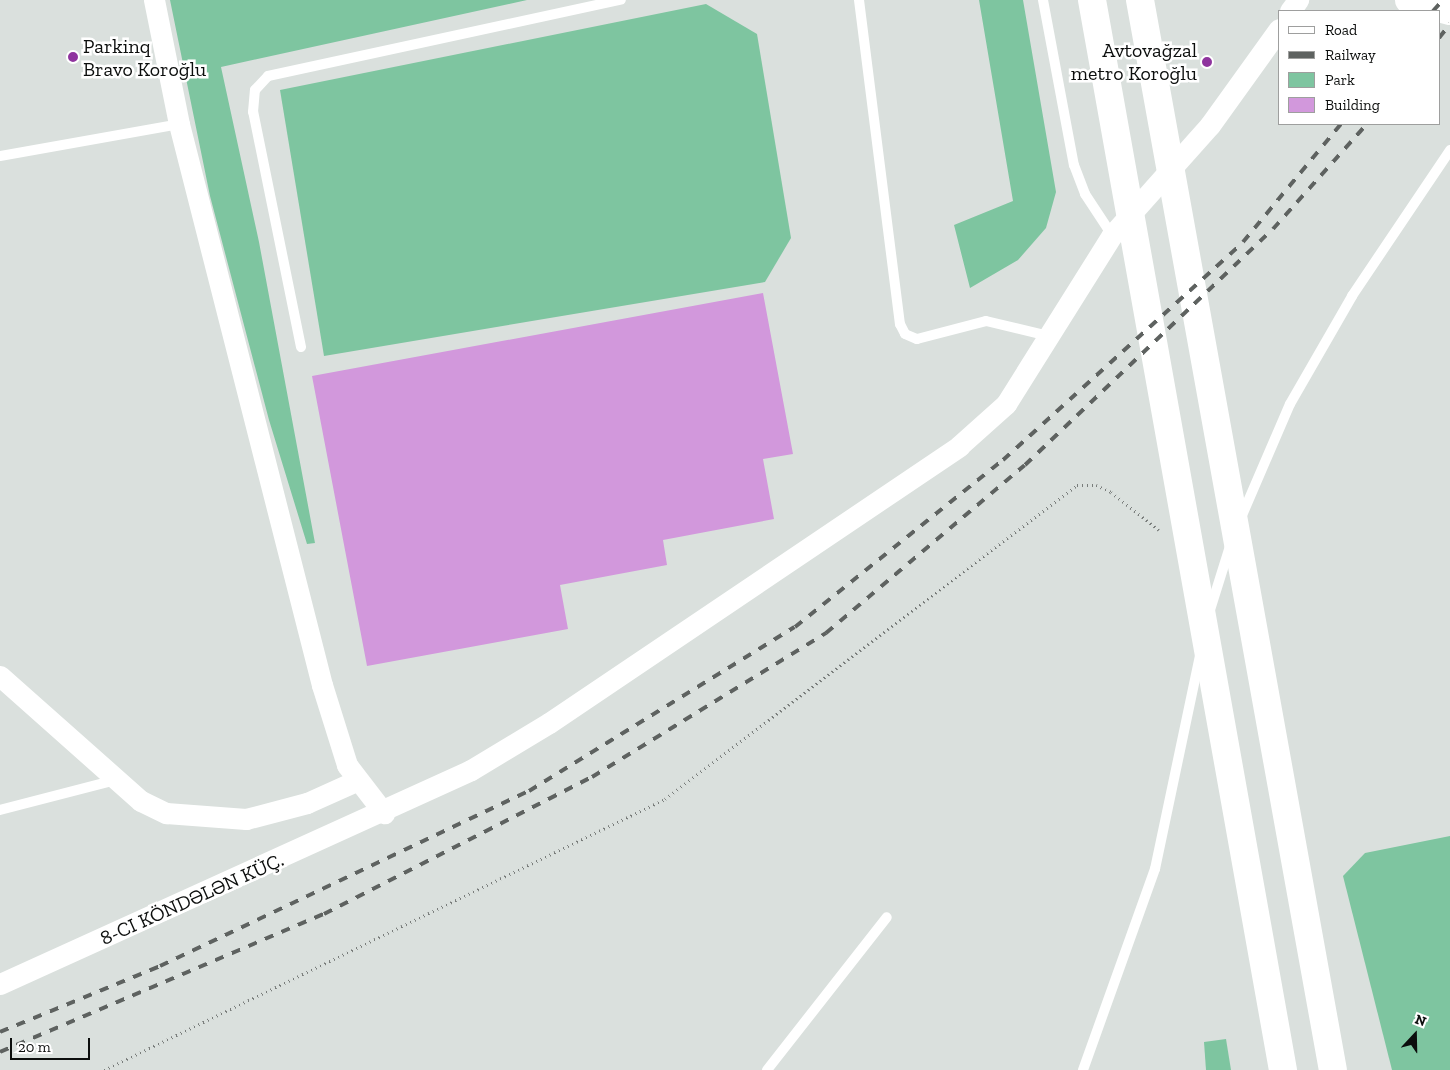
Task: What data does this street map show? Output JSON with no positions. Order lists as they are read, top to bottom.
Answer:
{
  "streets": {
    "street": ["8-CI KÖNDƏLƏN KÜÇ."]
  },
  "places": ["Parkinq Bravo Koroğlu", "Avtovağzal metro Koroğlu"],
  "legend": [
    "Road",
    "Railway",
    "Park",
    "Building"
  ],
  "scale_bar": "20 m",
  "north": "top"
}
